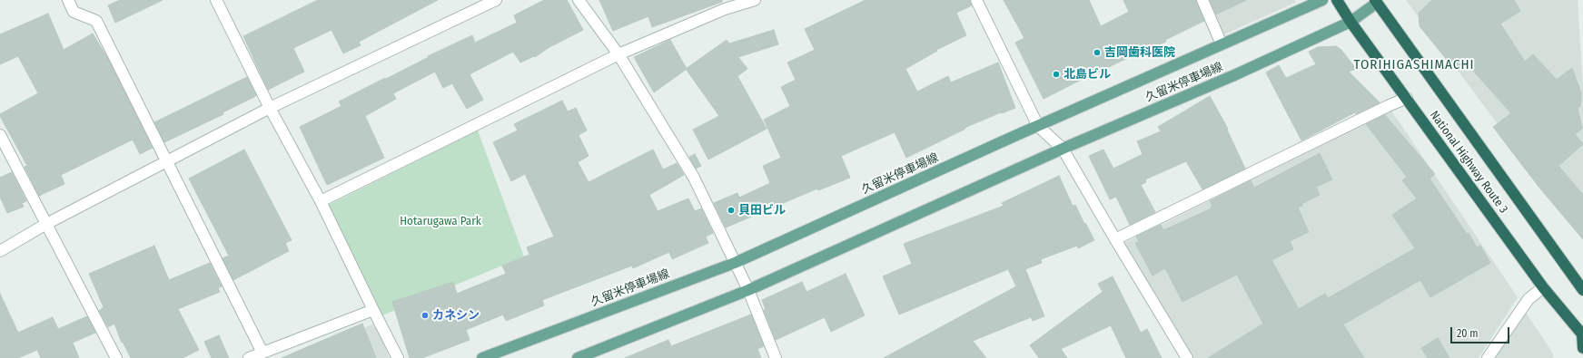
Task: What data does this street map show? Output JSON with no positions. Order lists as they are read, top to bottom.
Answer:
{
  "streets": {
    "highway": ["National Highway Route 3"],
    "main road": ["久留米停車場線"]
  },
  "crossings": [
    ["久留米停車場線", "National Highway Route 3"]
  ],
  "districts": ["TORIHIGASHIMACHI"],
  "parks": ["Hotarugawa Park"],
  "places": [
    "吉岡歯科医院",
    "北島ビル",
    "貝田ビル",
    "カネシン"
  ],
  "scale_bar": "20 m"
}
